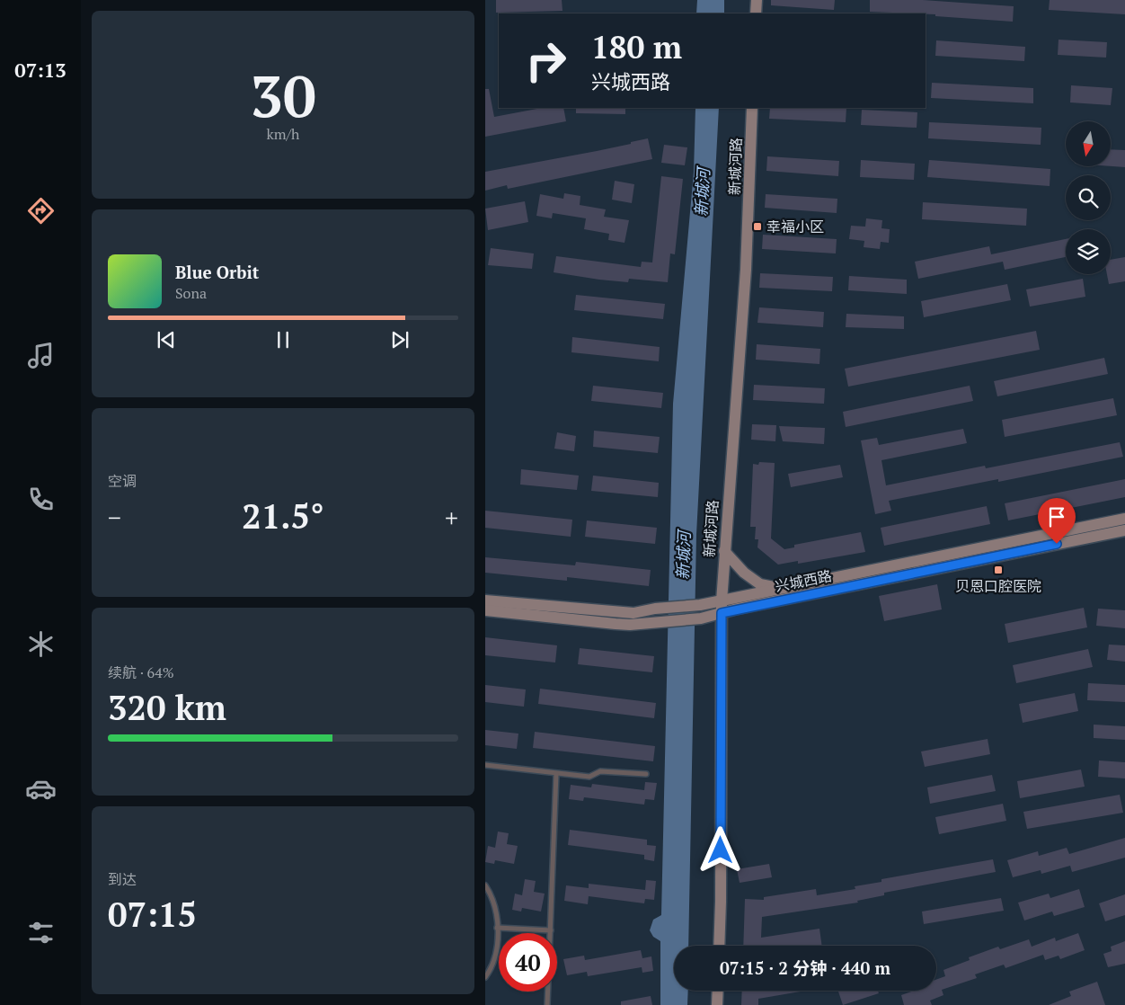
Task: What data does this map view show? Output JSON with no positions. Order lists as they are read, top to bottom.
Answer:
{
  "streets": {
    "street": ["新城河路", "兴城西路"]
  },
  "crossings": [
    ["新城河路", "兴城西路"]
  ],
  "water": ["新城河"],
  "places": {
    "transit": ["幸福小区", "贝恩口腔医院"]
  },
  "north": "bottom",
  "page": {
    "tabs": "07:13",
    "tile": [
      ["30", "km/h"],
      "空调",
      ["续航 · 64%", "320 km"],
      ["到达", "07:15"]
    ],
    "turn": ["180 m", "兴城西路"],
    "song": ["Blue Orbit", "Sona"],
    "heat": ["−", "21.5°", "+"],
    "limit": "40",
    "trip": "07:15 · 2 分钟 · 440 m"
  }
}
